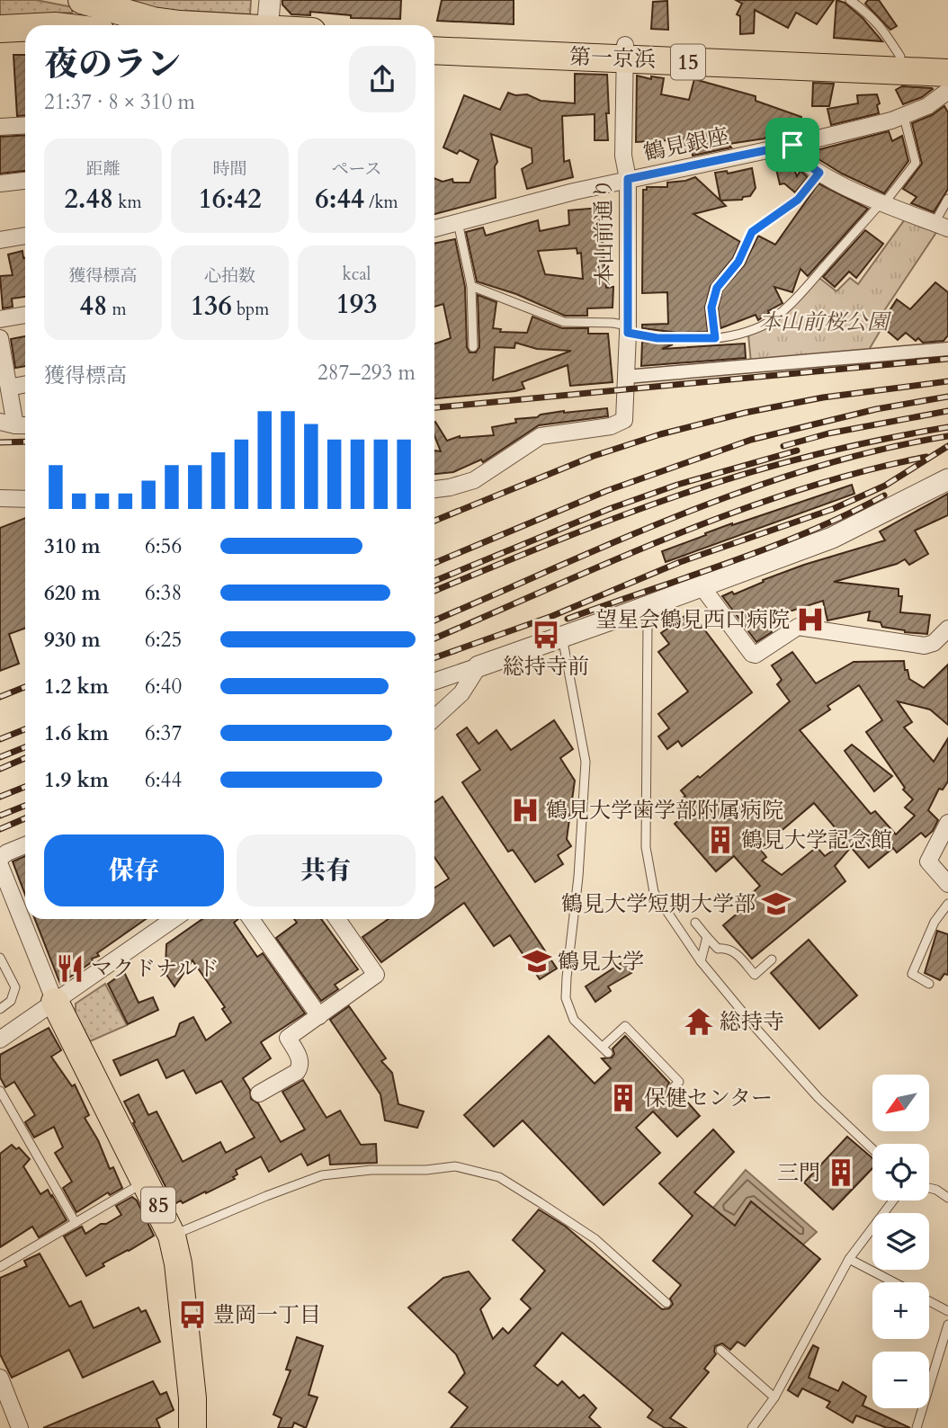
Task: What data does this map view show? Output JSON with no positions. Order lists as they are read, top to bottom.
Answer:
{
  "streets": {
    "main road": ["第一京浜", "15", "85"],
    "street": ["鶴見銀座", "本山前通り"]
  },
  "crossings": [
    ["第一京浜", "本山前通り"],
    ["鶴見銀座", "本山前通り"]
  ],
  "parks": ["本山前桜公園"],
  "places": {
    "hospital": ["望星会鶴見西口病院", "鶴見大学歯学部附属病院"],
    "bus stop": ["総持寺前", "豊岡一丁目"],
    "building": ["鶴見大学記念館", "保健センター", "三門"],
    "school or university": ["鶴見大学短期大学部", "鶴見大学"],
    "restaurant": ["マクドナルド"],
    "temple": ["総持寺"]
  },
  "north": "bottom left",
  "page": {
    "heading": ["夜のラン", "21:37 · 8 × 310 m"],
    "stats": [
      ["距離", "2.48 km"],
      ["時間", "16:42"],
      ["ペース", "6:44 /km"],
      ["獲得標高", "48 m"],
      ["心拍数", "136 bpm"],
      ["kcal", "193"]
    ],
    "chart": ["獲得標高", "287–293 m"],
    "list": [
      {
        "name": "310 m",
        "note": "6:56"
      },
      {
        "name": "620 m",
        "note": "6:38"
      },
      {
        "name": "930 m",
        "note": "6:25"
      },
      {
        "name": "1.2 km",
        "note": "6:40"
      },
      {
        "name": "1.6 km",
        "note": "6:37"
      },
      {
        "name": "1.9 km",
        "note": "6:44"
      }
    ],
    "buttons": ["保存", "共有"],
    "map_buttons": ["+", "−"]
  }
}
